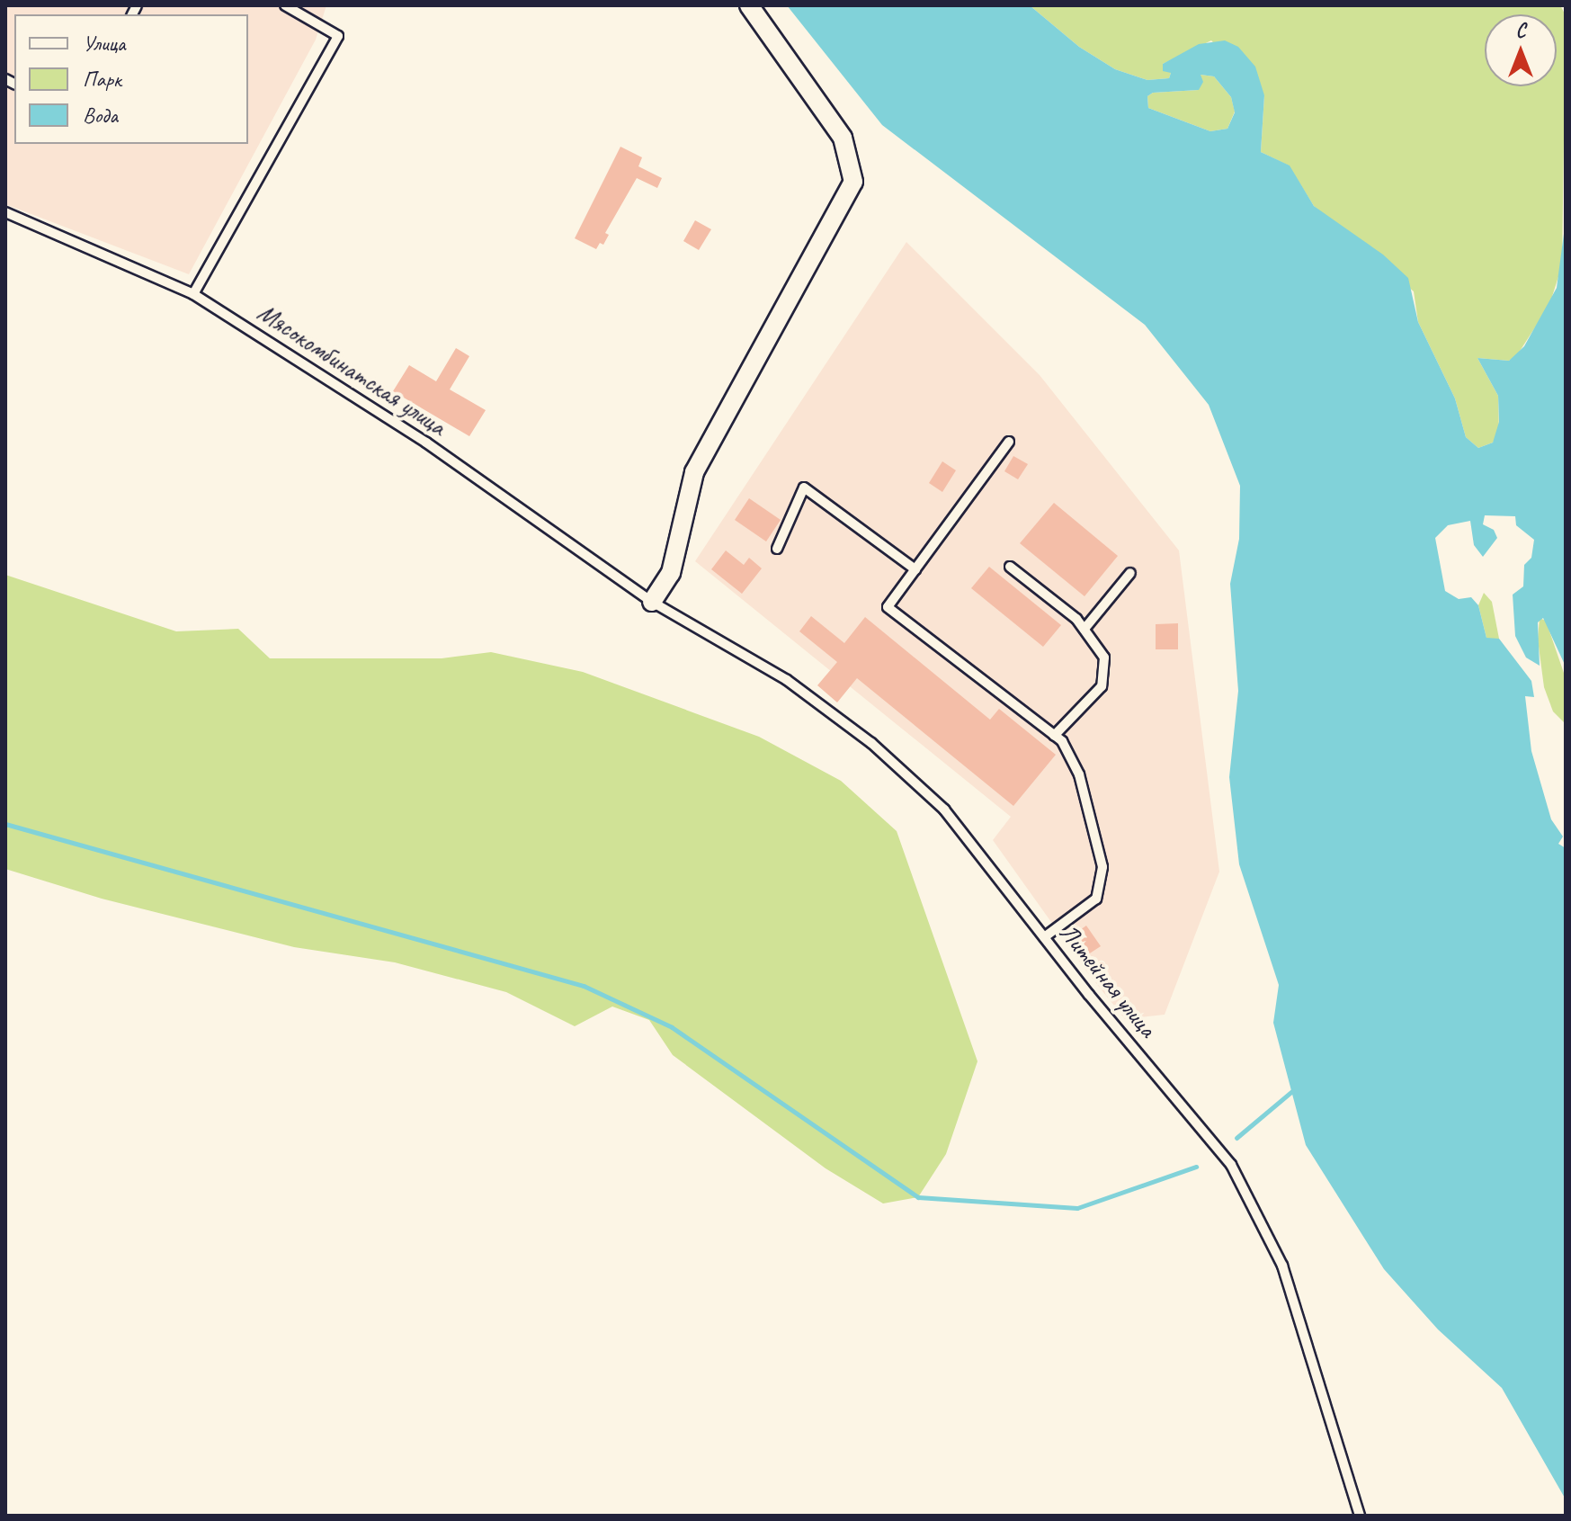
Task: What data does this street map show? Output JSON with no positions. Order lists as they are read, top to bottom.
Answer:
{
  "streets": {
    "lane": ["Мясокомбинатская улица", "Литейная улица"]
  },
  "crossings": [
    ["Мясокомбинатская улица", "Литейная улица"]
  ],
  "legend": ["Улица", "Парк", "Вода"],
  "north": "top"
}
